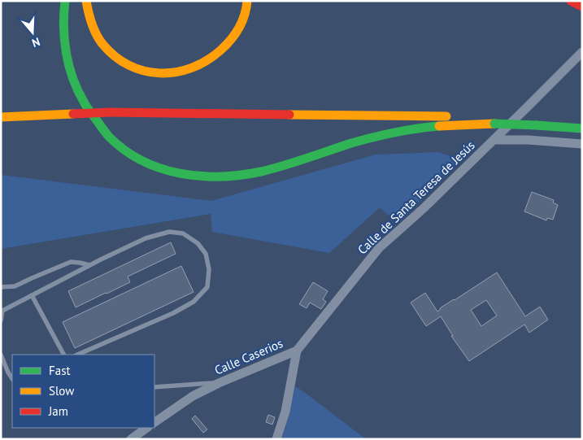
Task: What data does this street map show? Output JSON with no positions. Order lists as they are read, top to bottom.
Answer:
{
  "streets": {
    "street": ["Calle de Santa Teresa de Jesús", "Calle Caserios"]
  },
  "crossings": [
    ["Calle de Santa Teresa de Jesús", "Calle Caserios"]
  ],
  "legend": ["Fast", "Slow", "Jam"],
  "north": "bottom"
}
